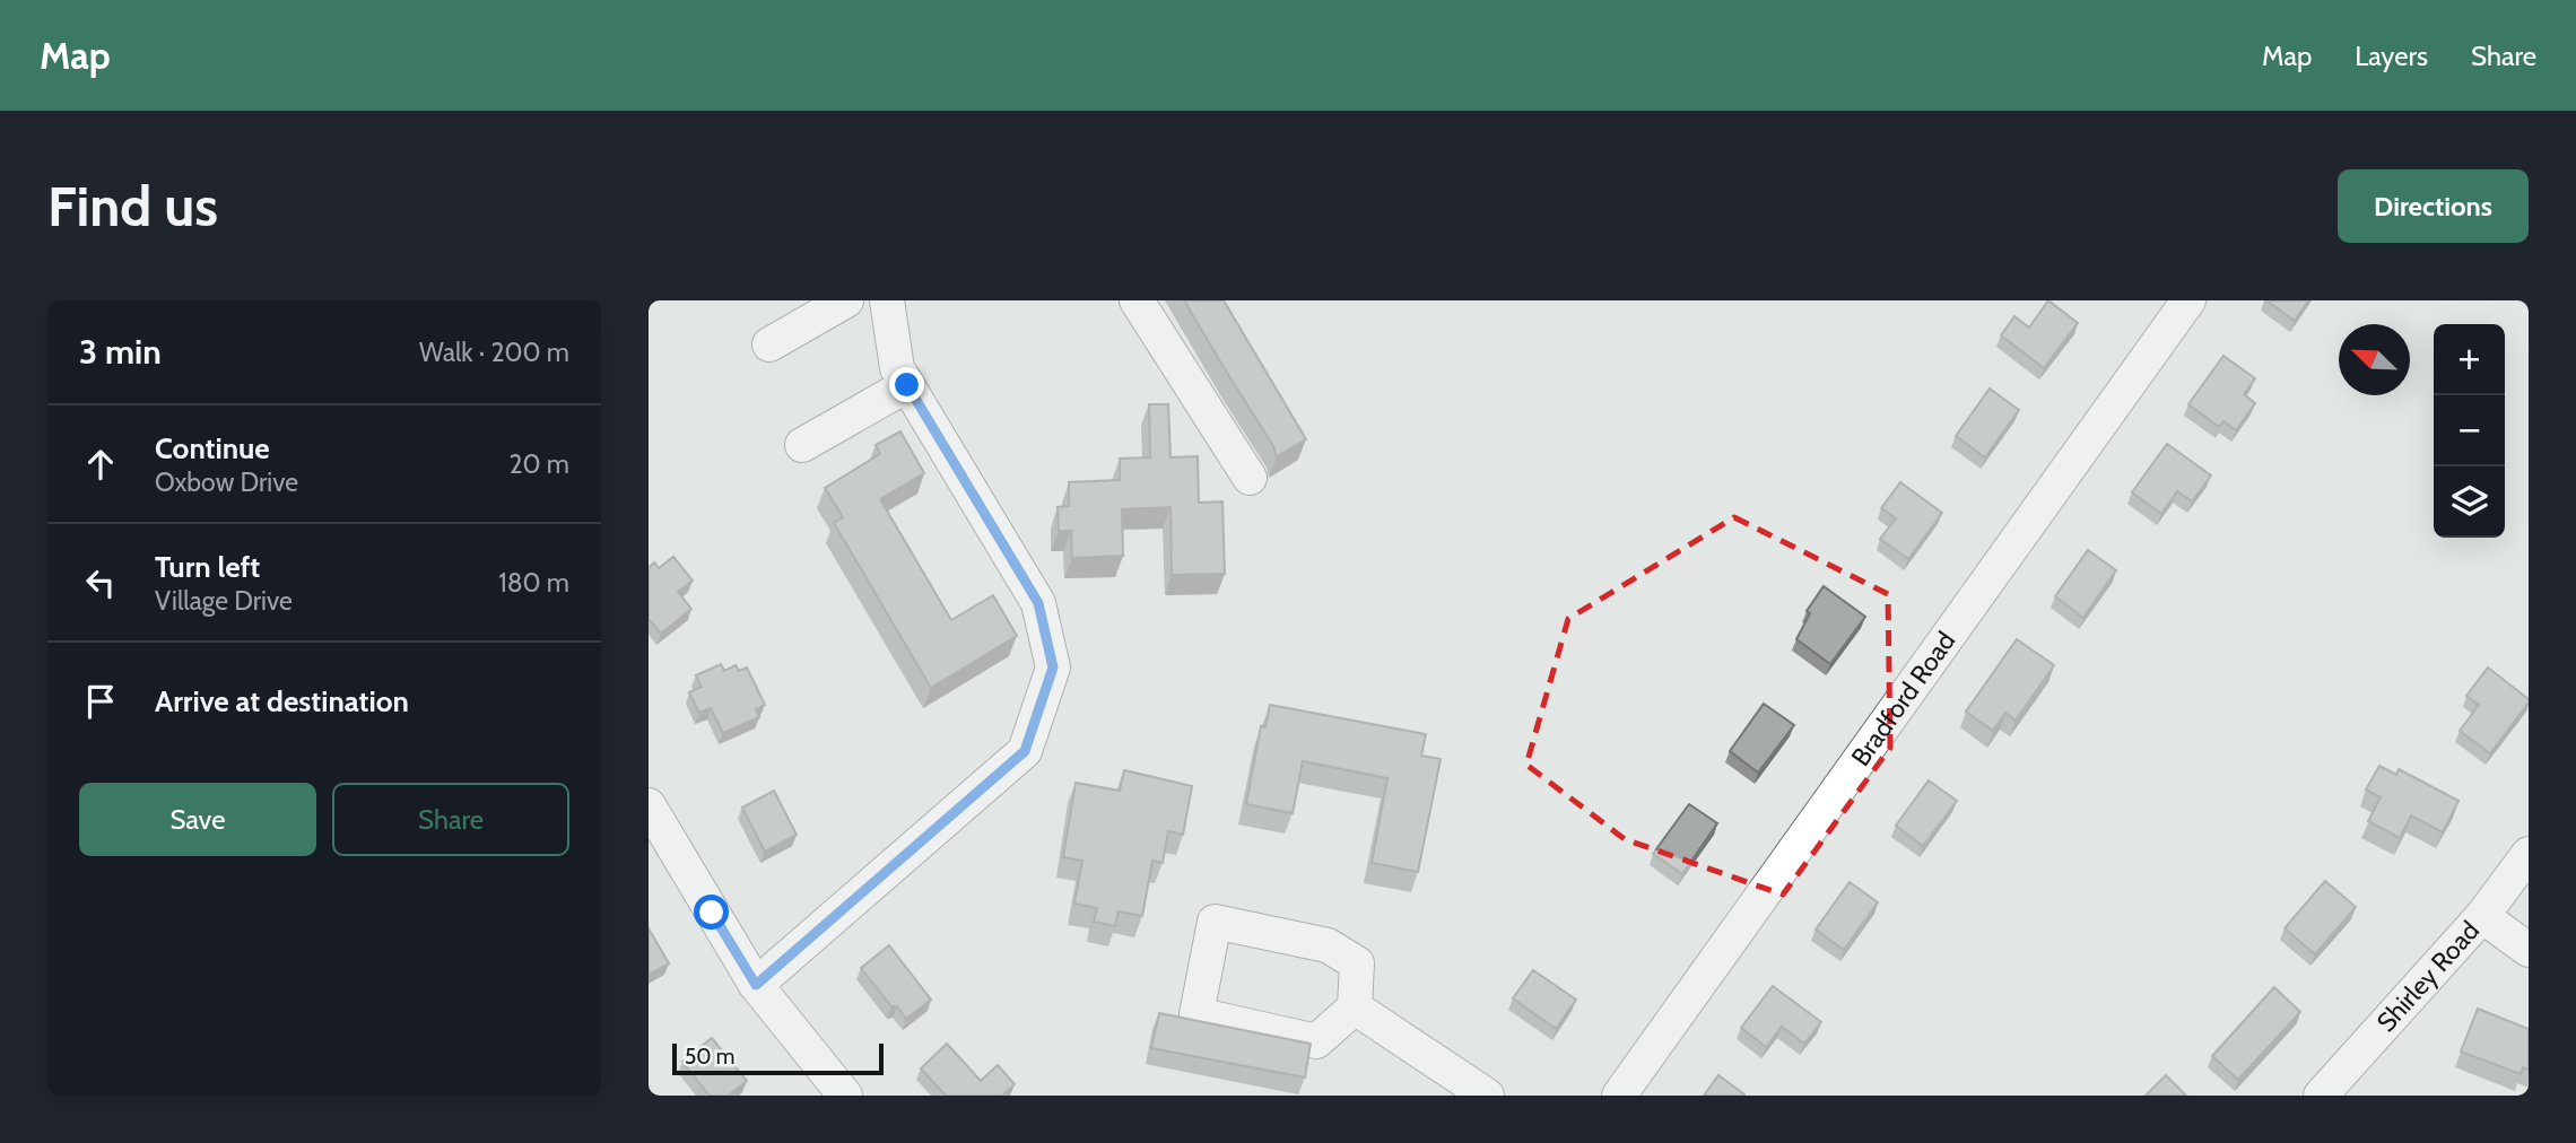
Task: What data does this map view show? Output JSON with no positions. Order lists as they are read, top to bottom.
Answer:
{
  "streets": {
    "street": ["Bradford Road", "Shirley Road"]
  },
  "scale_bar": "50 m",
  "north": "top left",
  "page": {
    "header": "Map",
    "nav": ["Map", "Layers", "Share"],
    "buttons": [
      "Directions",
      ["Save", "Share"]
    ],
    "title": "Find us",
    "heading": ["3 min", "Walk · 200 m"],
    "map_buttons": ["+", "−"],
    "list": [
      ["Continue", "Oxbow Drive", "20 m"],
      ["Turn left", "Village Drive", "180 m"],
      "Arrive at destination"
    ],
    "scale": "50 m"
  }
}
